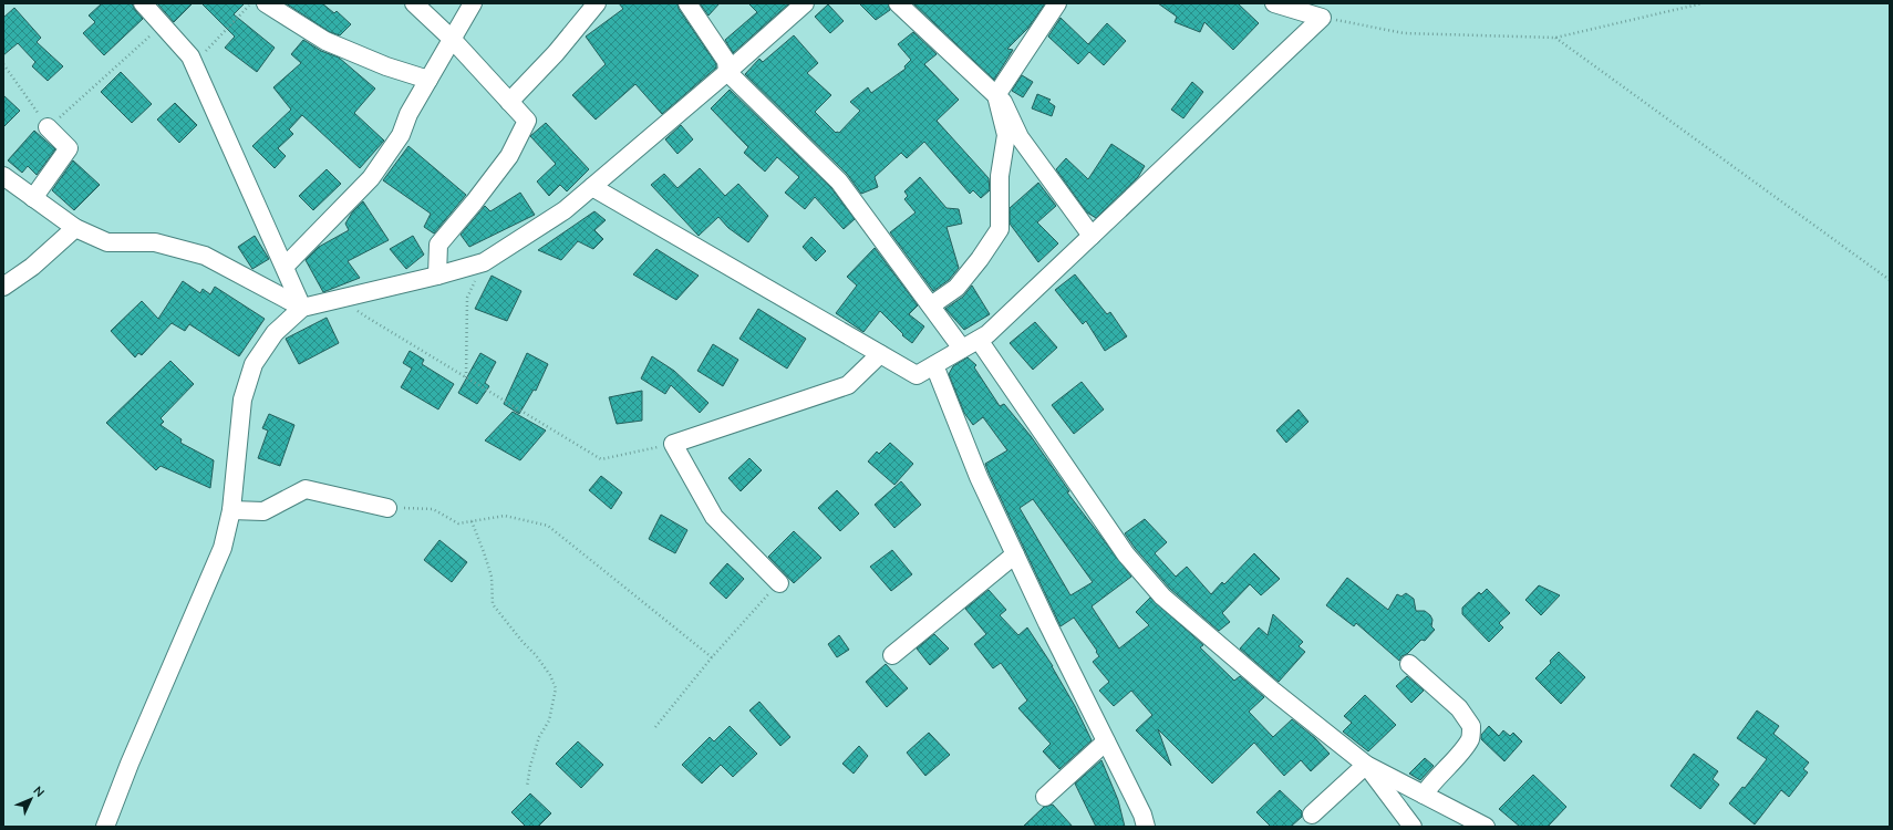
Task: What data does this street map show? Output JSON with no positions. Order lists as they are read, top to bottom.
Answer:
{
  "north": "top right"
}
